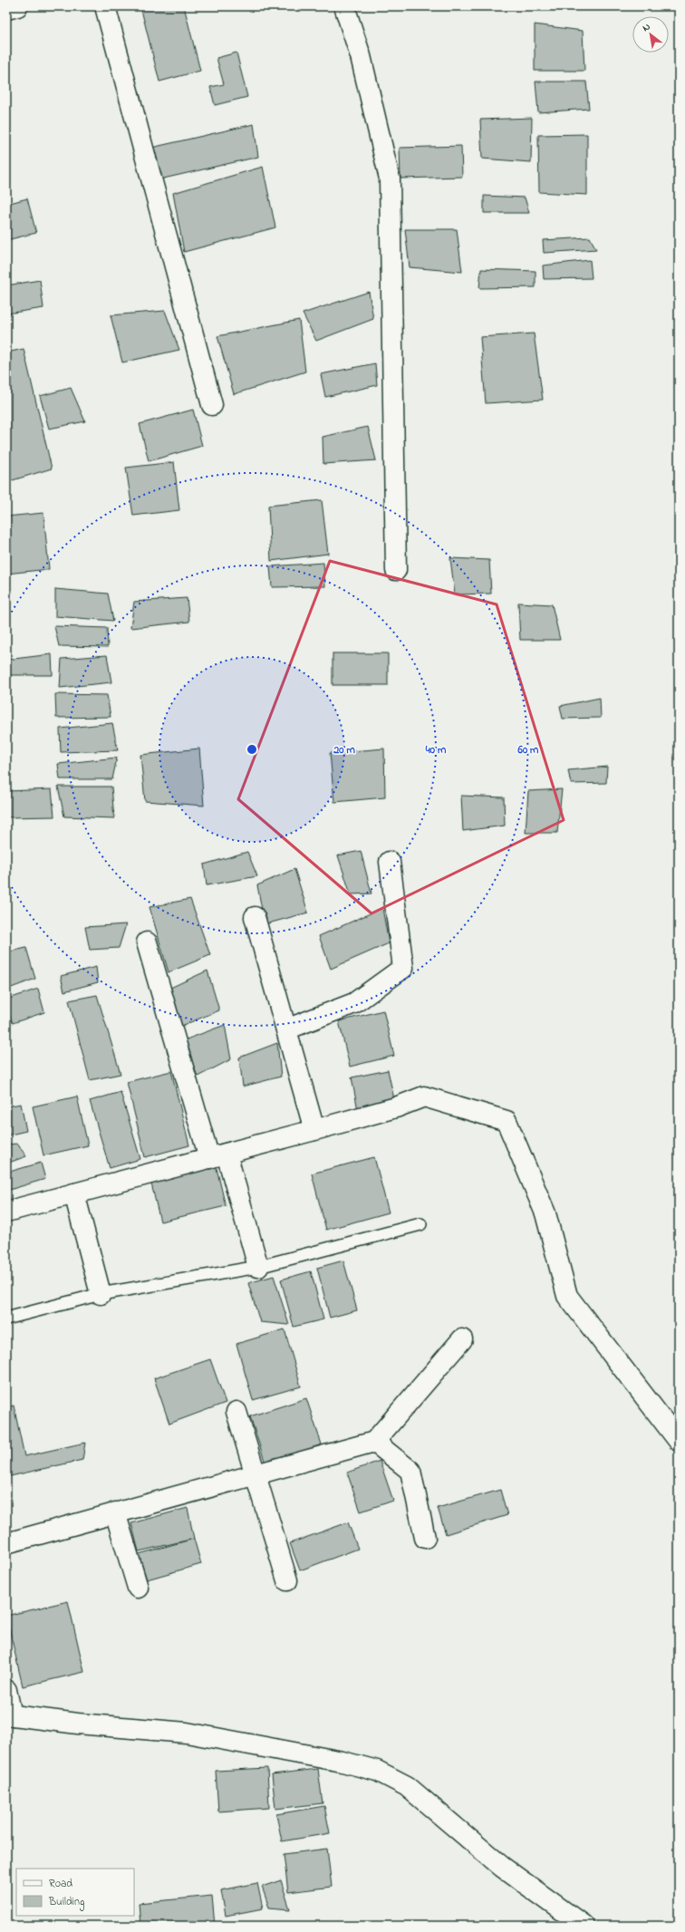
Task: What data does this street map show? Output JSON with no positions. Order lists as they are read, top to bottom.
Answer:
{
  "legend": ["Road", "Building"],
  "north": "top left",
  "rings": ["20 m", "40 m", "60 m"]
}
